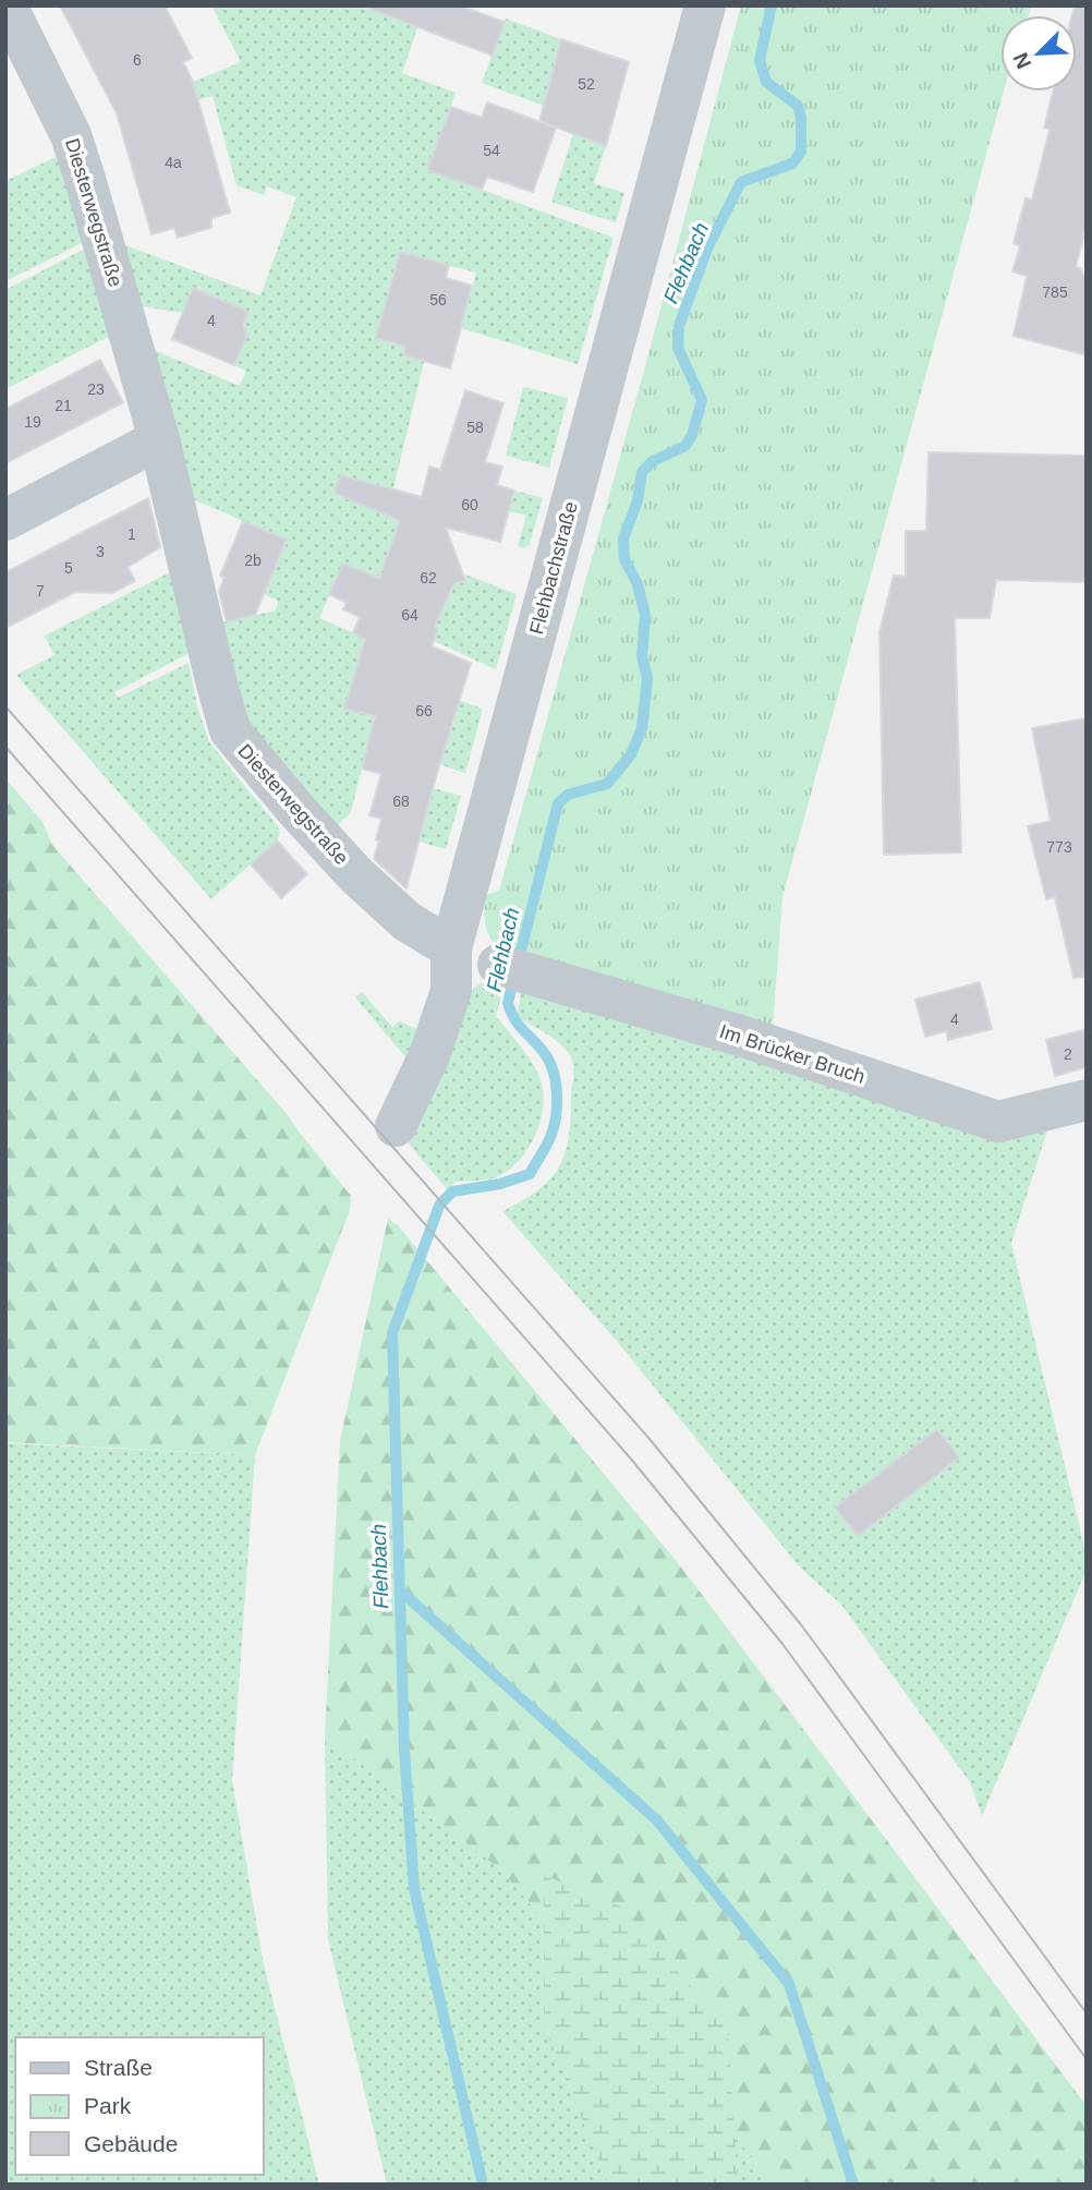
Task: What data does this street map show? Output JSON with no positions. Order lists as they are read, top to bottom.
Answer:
{
  "streets": {
    "street": ["Diesterwegstraße", "Flehbachstraße", "Im Brücker Bruch"]
  },
  "crossings": [
    ["Diesterwegstraße", "Flehbachstraße"]
  ],
  "water": ["Flehbach"],
  "house_numbers": [
    "6",
    "52",
    "54",
    "4a",
    "785",
    "56",
    "4",
    "23",
    "21",
    "19",
    "58",
    "60",
    "1",
    "3",
    "2b",
    "5",
    "62",
    "7",
    "64",
    "66",
    "68",
    "773",
    "4",
    "2"
  ],
  "legend": ["Straße", "Park", "Gebäude"],
  "north": "bottom left"
}
